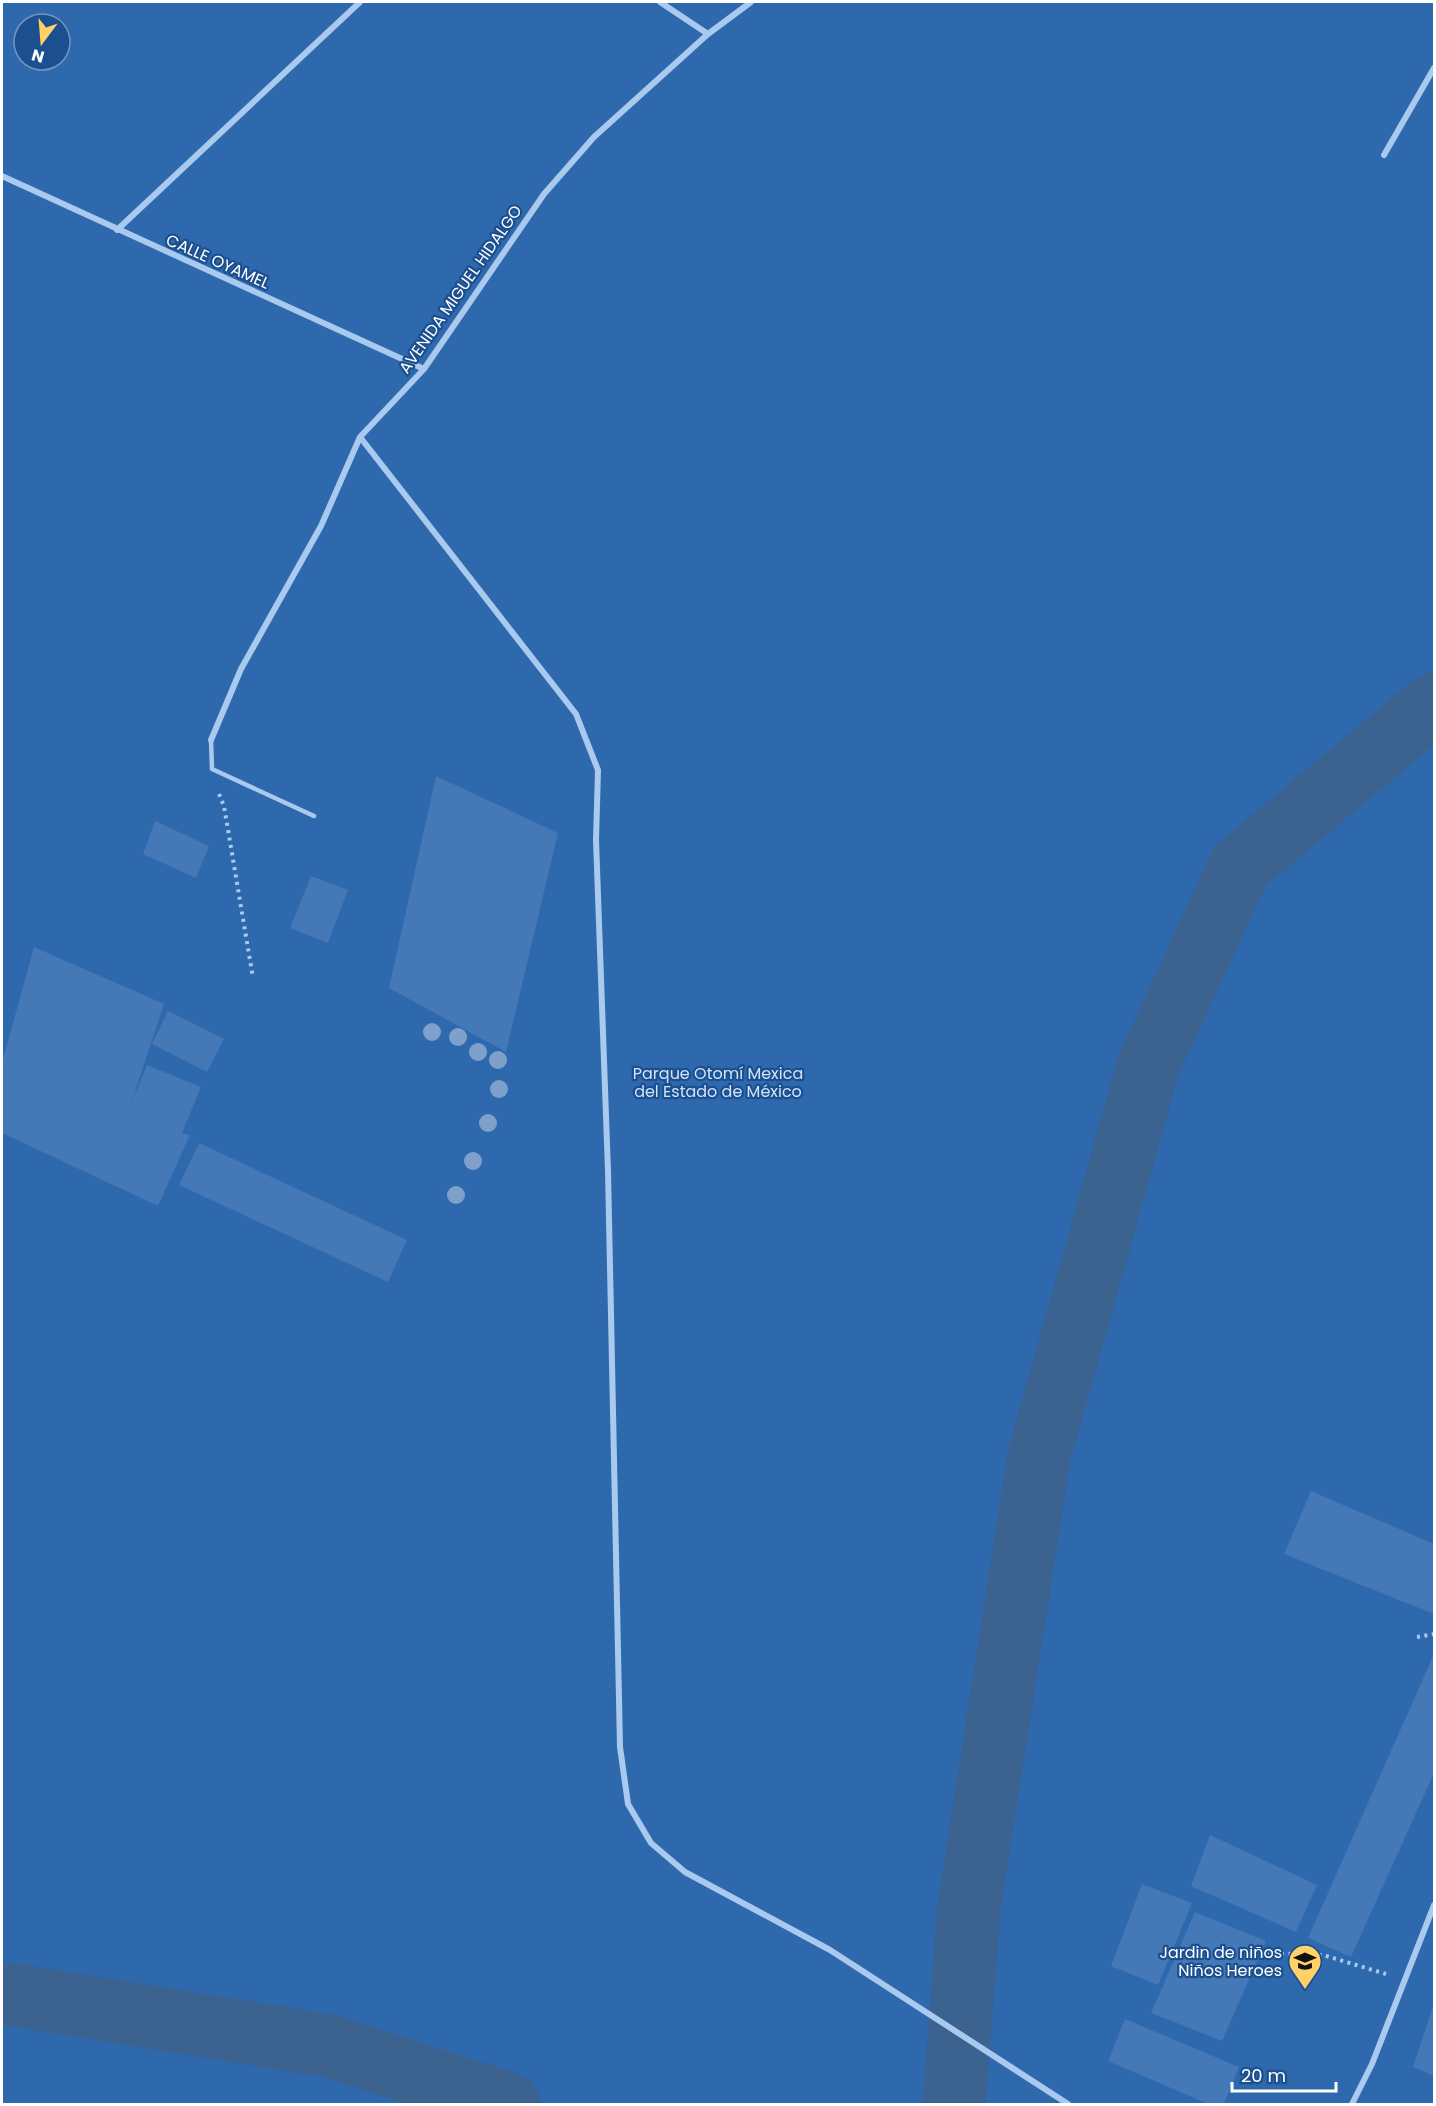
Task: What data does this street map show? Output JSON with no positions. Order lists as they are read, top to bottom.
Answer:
{
  "streets": {
    "street": ["CALLE OYAMEL", "AVENIDA MIGUEL HIDALGO"]
  },
  "crossings": [
    ["CALLE OYAMEL", "AVENIDA MIGUEL HIDALGO"]
  ],
  "parks": ["Parque Otomí Mexica del Estado de México"],
  "places": {
    "school or university": ["Jardin de niños Niños Heroes"]
  },
  "scale_bar": "20 m",
  "north": "bottom"
}
